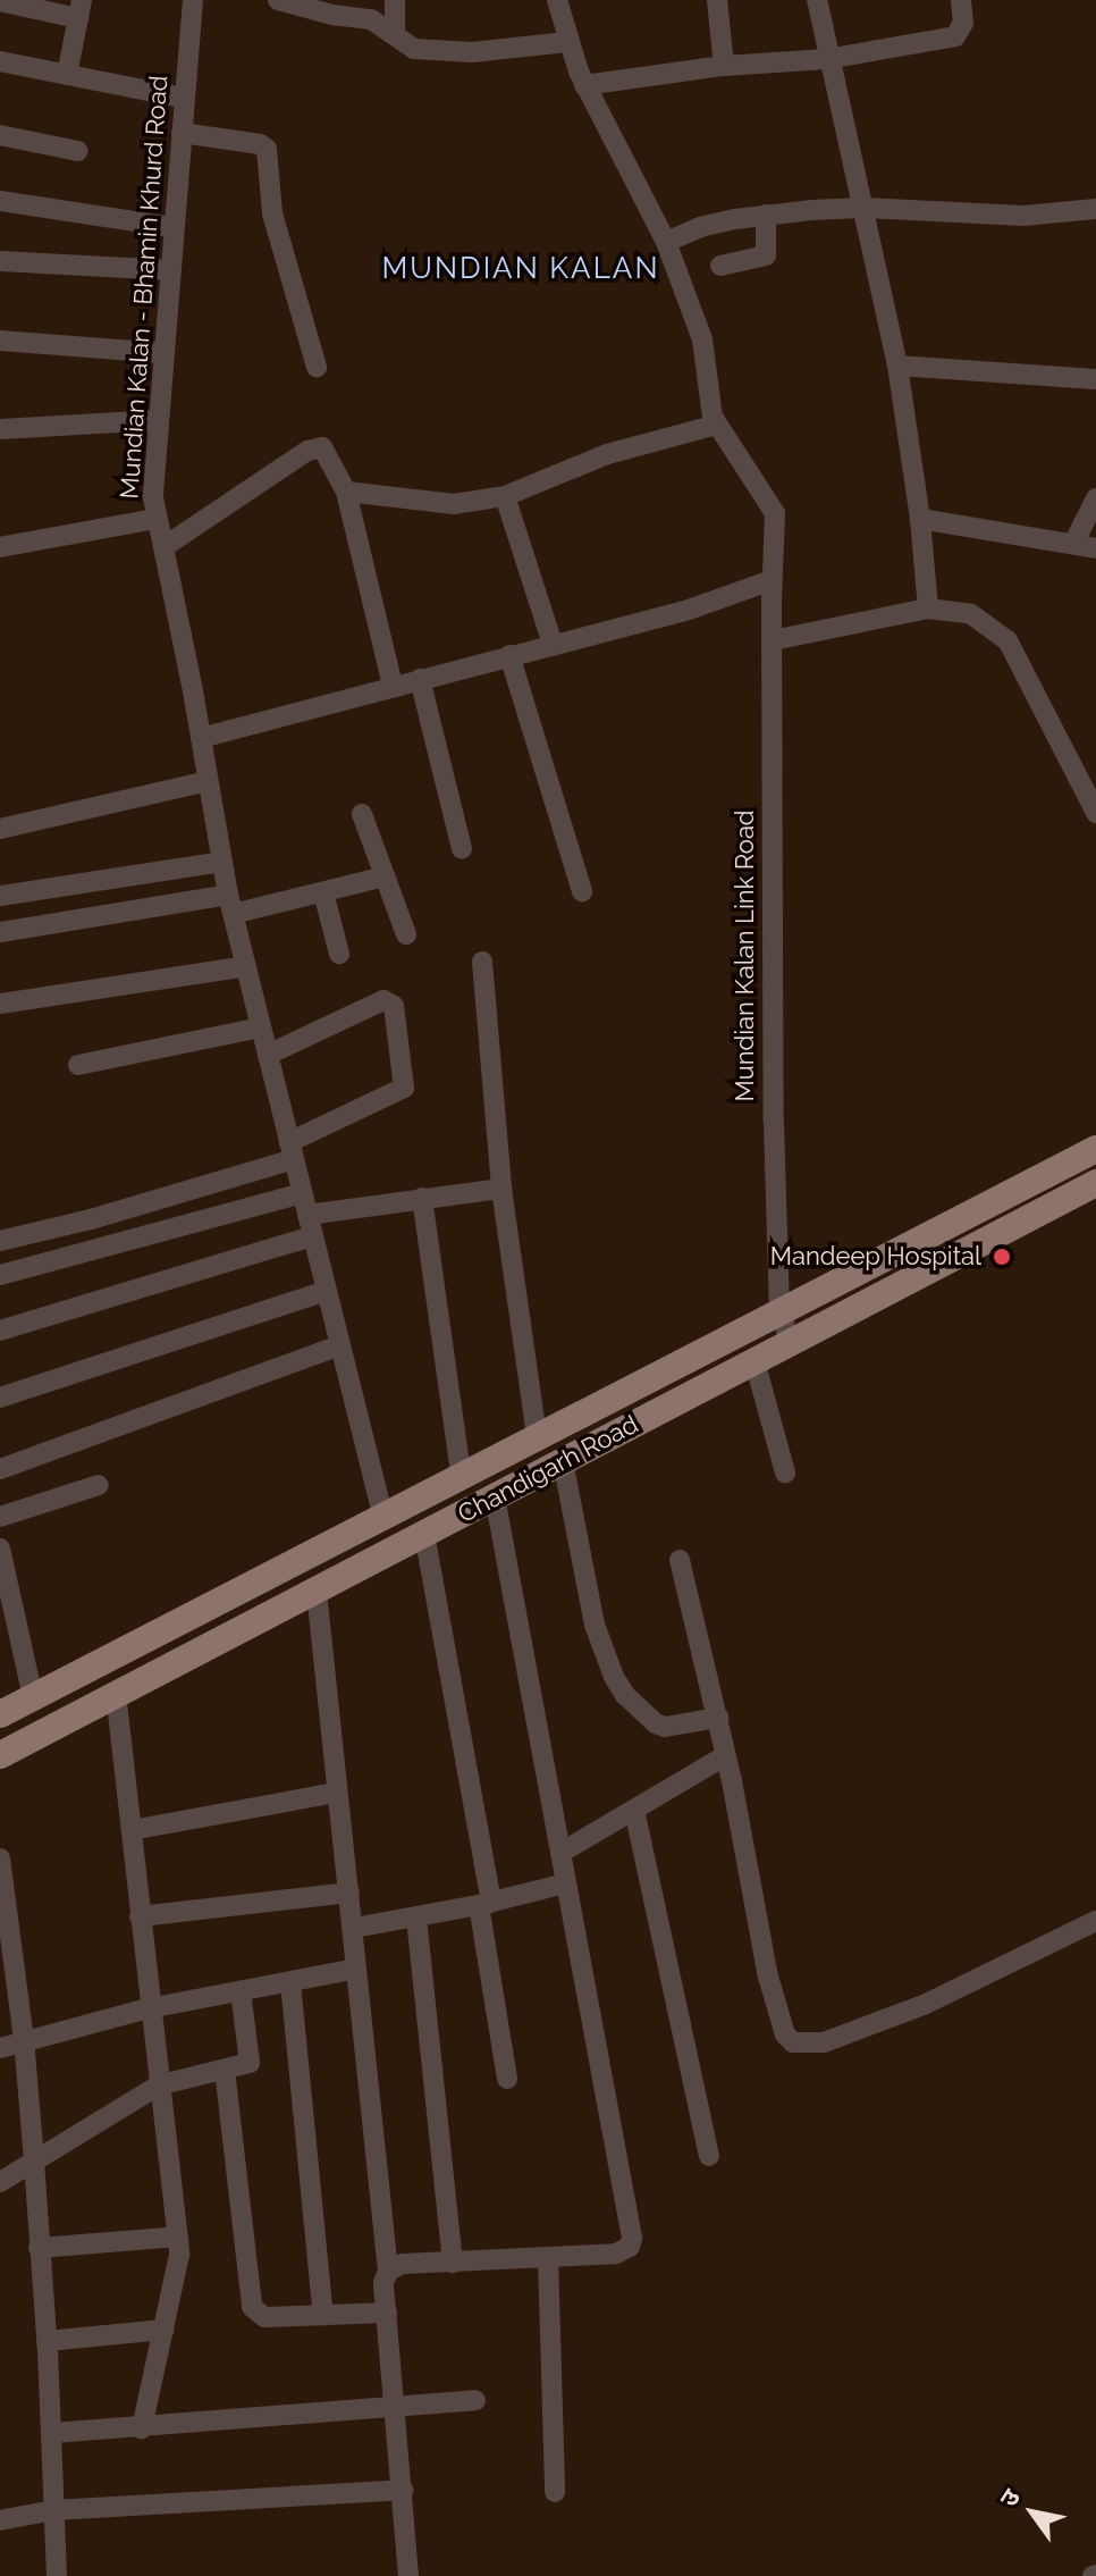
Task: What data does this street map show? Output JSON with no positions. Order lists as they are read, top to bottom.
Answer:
{
  "streets": {
    "main road": ["Chandigarh Road"],
    "street": ["Mundian Kalan - Bhamin Khurd Road", "Mundian Kalan Link Road"]
  },
  "crossings": [
    ["Mundian Kalan - Bhamin Khurd Road", "Chandigarh Road"],
    ["Mundian Kalan Link Road", "Chandigarh Road"]
  ],
  "districts": ["MUNDIAN KALAN"],
  "places": ["Mandeep Hospital"],
  "north": "top left"
}
